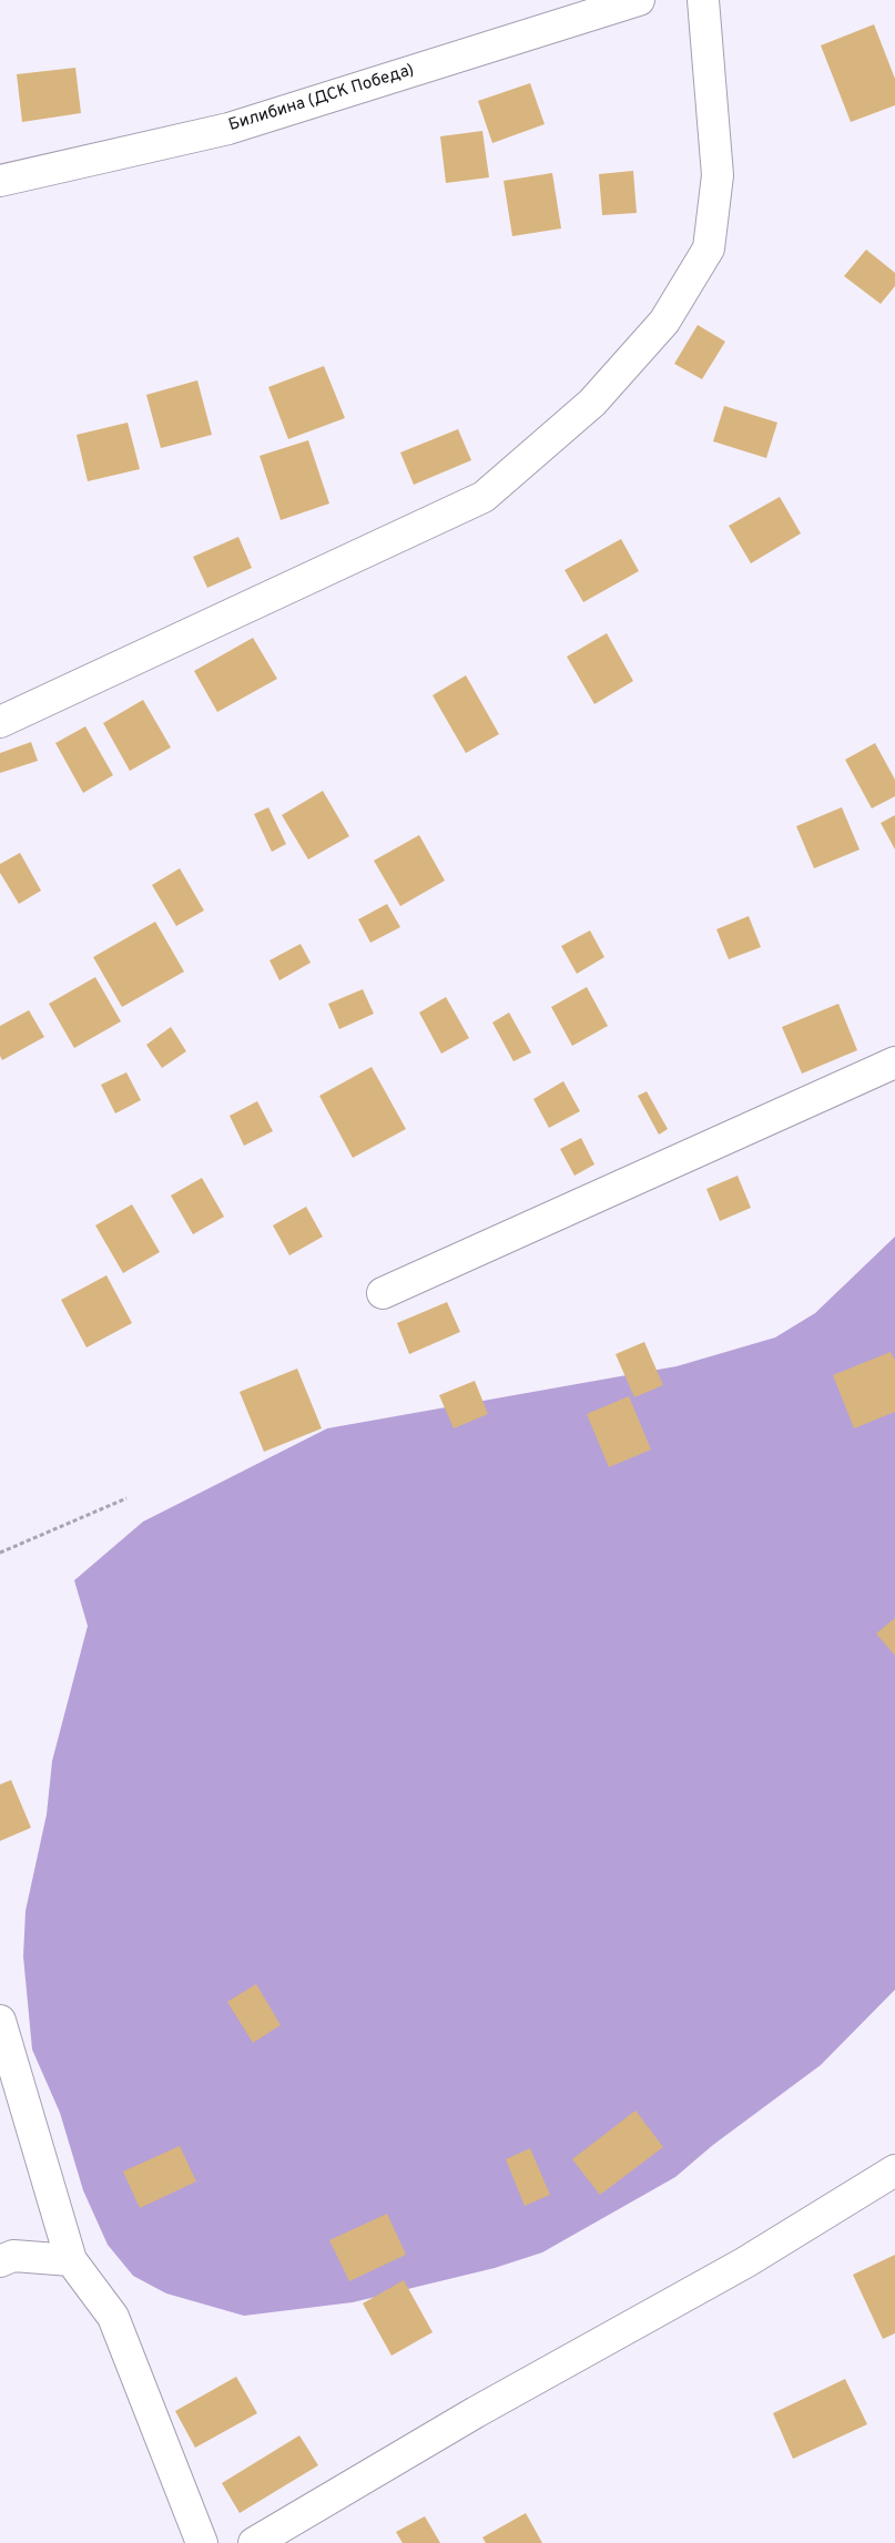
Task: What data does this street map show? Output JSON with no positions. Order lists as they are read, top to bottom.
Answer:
{
  "streets": {
    "street": ["Билибина (ДСК Победа)"]
  }
}
